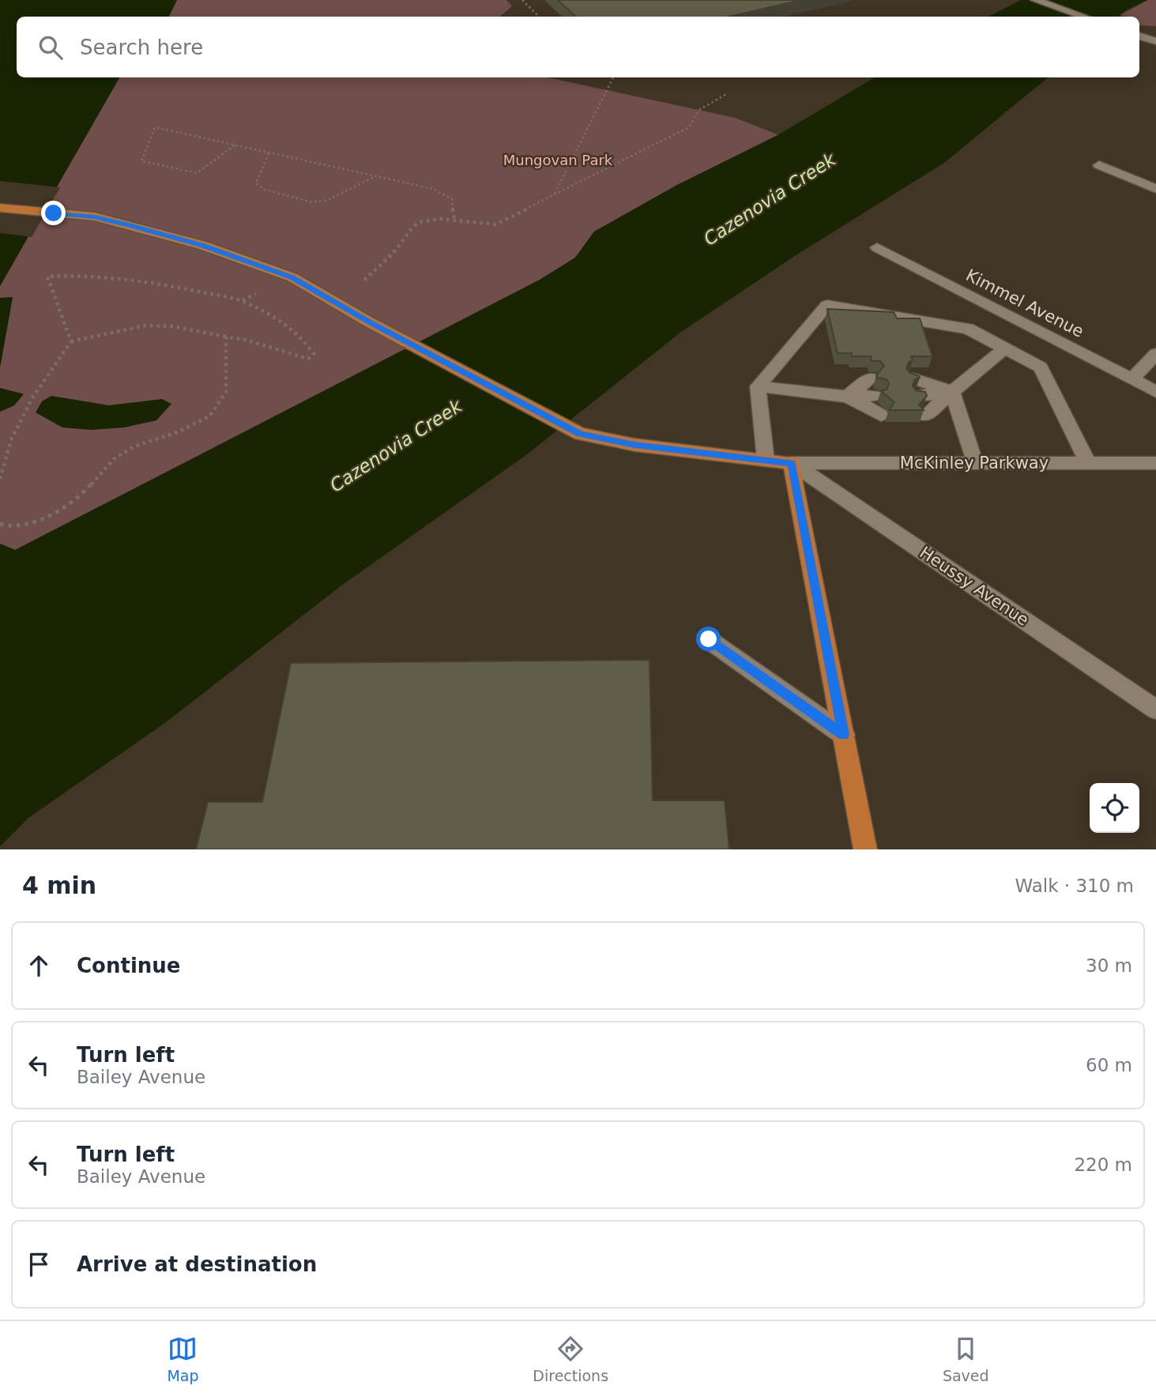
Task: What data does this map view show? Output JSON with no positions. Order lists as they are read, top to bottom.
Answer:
{
  "streets": {
    "street": ["Kimmel Avenue", "McKinley Parkway", "Heussy Avenue"]
  },
  "crossings": [
    ["McKinley Parkway", "Heussy Avenue"]
  ],
  "water": ["Cazenovia Creek"],
  "parks": ["Mungovan Park"],
  "page": {
    "search": "Search here",
    "heading": ["4 min", "Walk · 310 m"],
    "list": [
      ["Continue", "30 m"],
      ["Turn left", "Bailey Avenue", "60 m"],
      ["Turn left", "Bailey Avenue", "220 m"],
      "Arrive at destination"
    ],
    "nav": ["Map", "Directions", "Saved"]
  }
}
